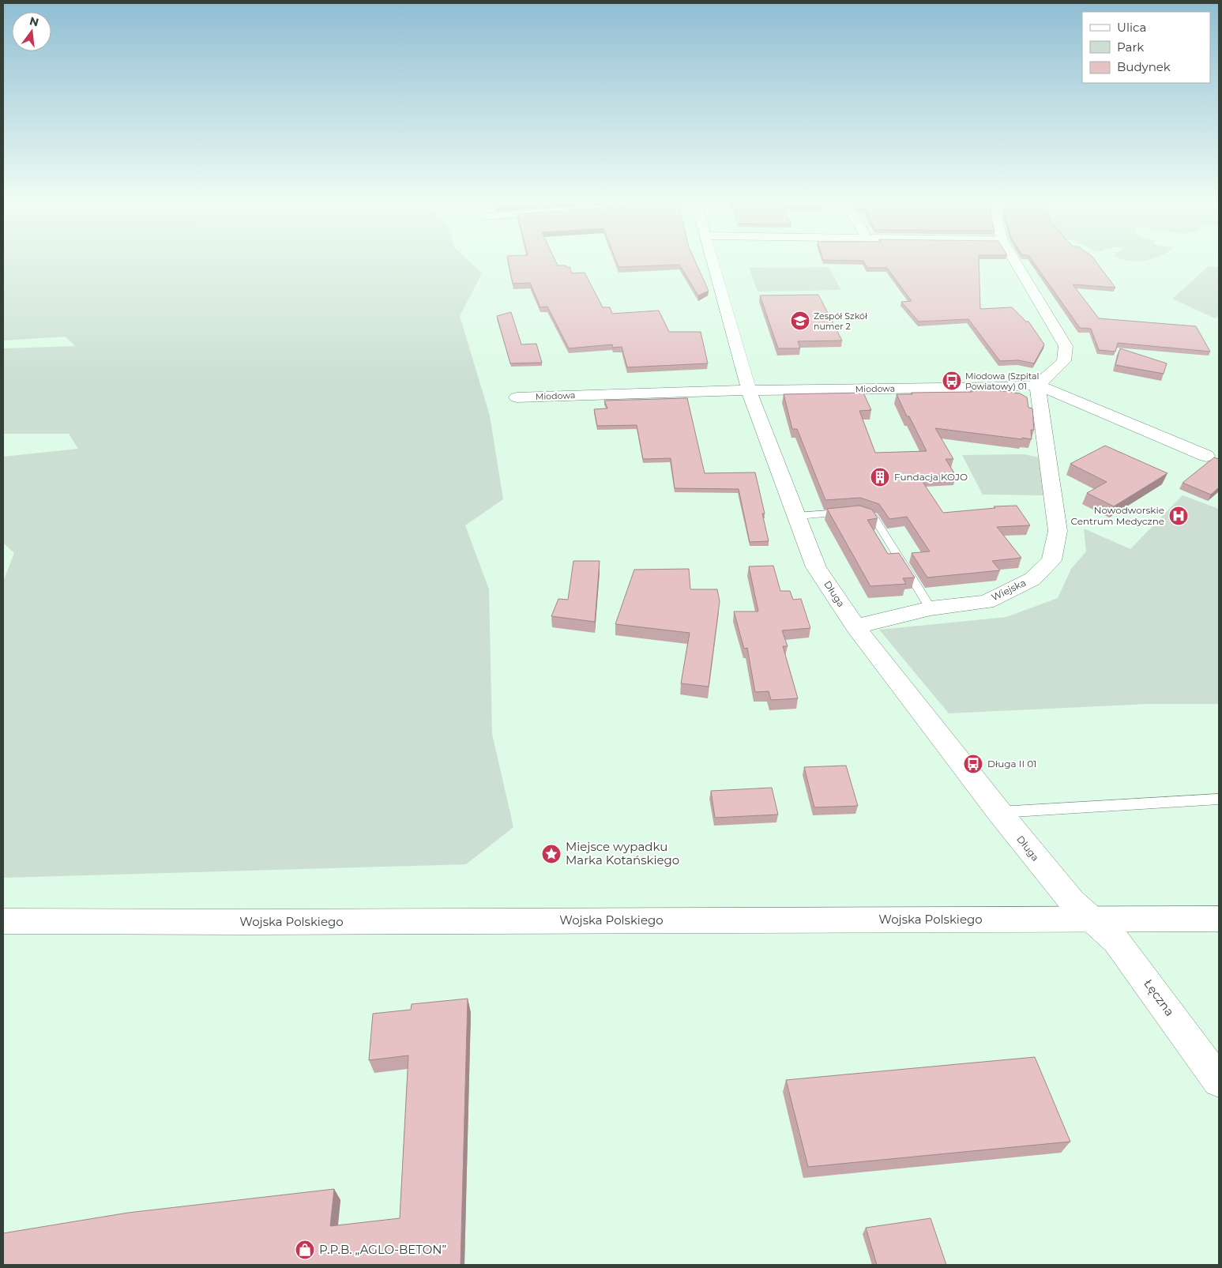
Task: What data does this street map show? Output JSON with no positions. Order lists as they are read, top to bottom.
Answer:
{
  "streets": {
    "street": [
      "Miodowa",
      "Wiejska",
      "Długa",
      "Wojska Polskiego",
      "Łęczna"
    ]
  },
  "crossings": [
    ["Miodowa", "Wiejska"],
    ["Miodowa", "Długa"],
    ["Wiejska", "Długa"],
    ["Długa", "Wojska Polskiego"],
    ["Długa", "Łęczna"],
    ["Wojska Polskiego", "Łęczna"]
  ],
  "places": {
    "school or university": ["Zespół Szkół numer 2"],
    "bus stop": ["Miodowa (Szpital Powiatowy) 01", "Długa II 01"],
    "building": ["Fundacja KOJO"],
    "hospital": ["Nowodworskie Centrum Medyczne"],
    "place": ["Miejsce wypadku Marka Kotańskiego"],
    "shop": ["P.P.B. „AGLO-BETON”"]
  },
  "legend": ["Ulica", "Park", "Budynek"],
  "north": "top"
}
